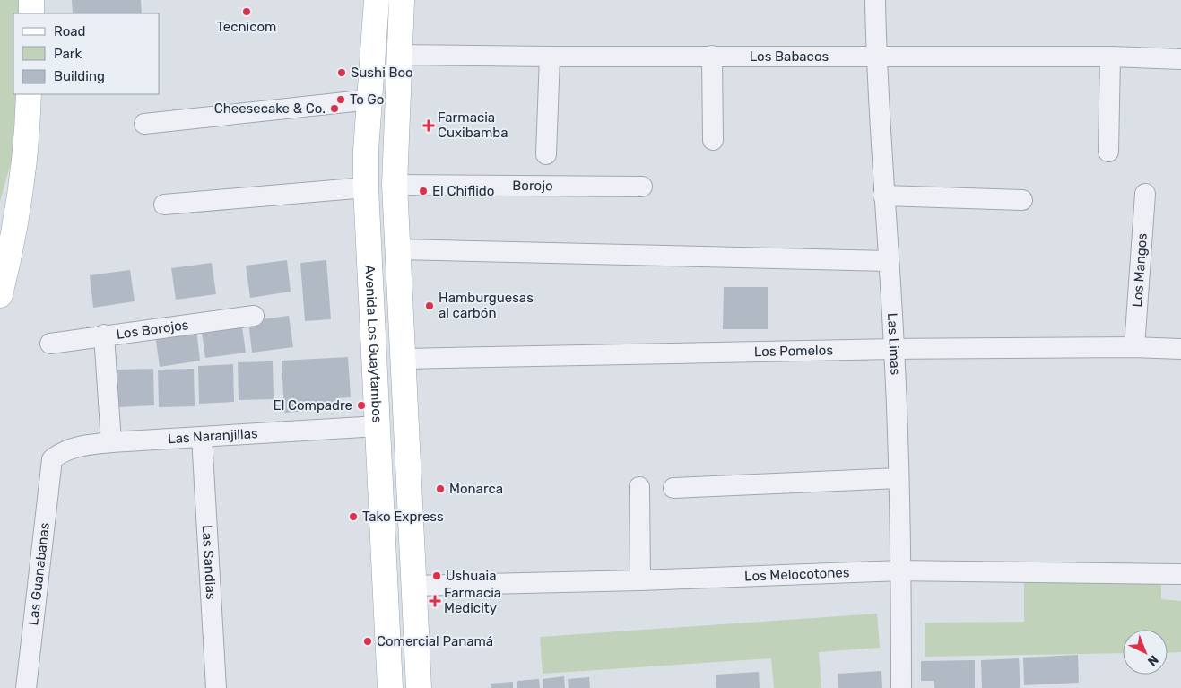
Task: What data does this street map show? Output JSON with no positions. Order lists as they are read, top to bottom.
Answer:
{
  "streets": {
    "main road": ["Avenida Los Guaytambos"],
    "street": [
      "Los Babacos",
      "Borojo",
      "Los Mangos",
      "Los Borojos",
      "Las Limas",
      "Los Pomelos",
      "Las Naranjillas",
      "Las Sandias",
      "Las Guanabanas",
      "Los Melocotones"
    ]
  },
  "crossings": [
    ["Los Babacos", "Las Limas"],
    ["Los Mangos", "Los Pomelos"],
    ["Avenida Los Guaytambos", "Las Naranjillas"],
    ["Las Limas", "Los Pomelos"],
    ["Las Limas", "Los Melocotones"],
    ["Las Naranjillas", "Las Sandias"],
    ["Las Naranjillas", "Las Guanabanas"]
  ],
  "places": {
    "other": [
      "Tecnicom",
      "Sushi Boo",
      "To Go",
      "Cheesecake & Co.",
      "El Chiflido",
      "Hamburguesas al carbón",
      "El Compadre",
      "Monarca",
      "Tako Express",
      "Ushuaia",
      "Comercial Panamá"
    ],
    "health": ["Farmacia Cuxibamba", "Farmacia Medicity"]
  },
  "legend": ["Road", "Park", "Building"],
  "north": "bottom right"
}
